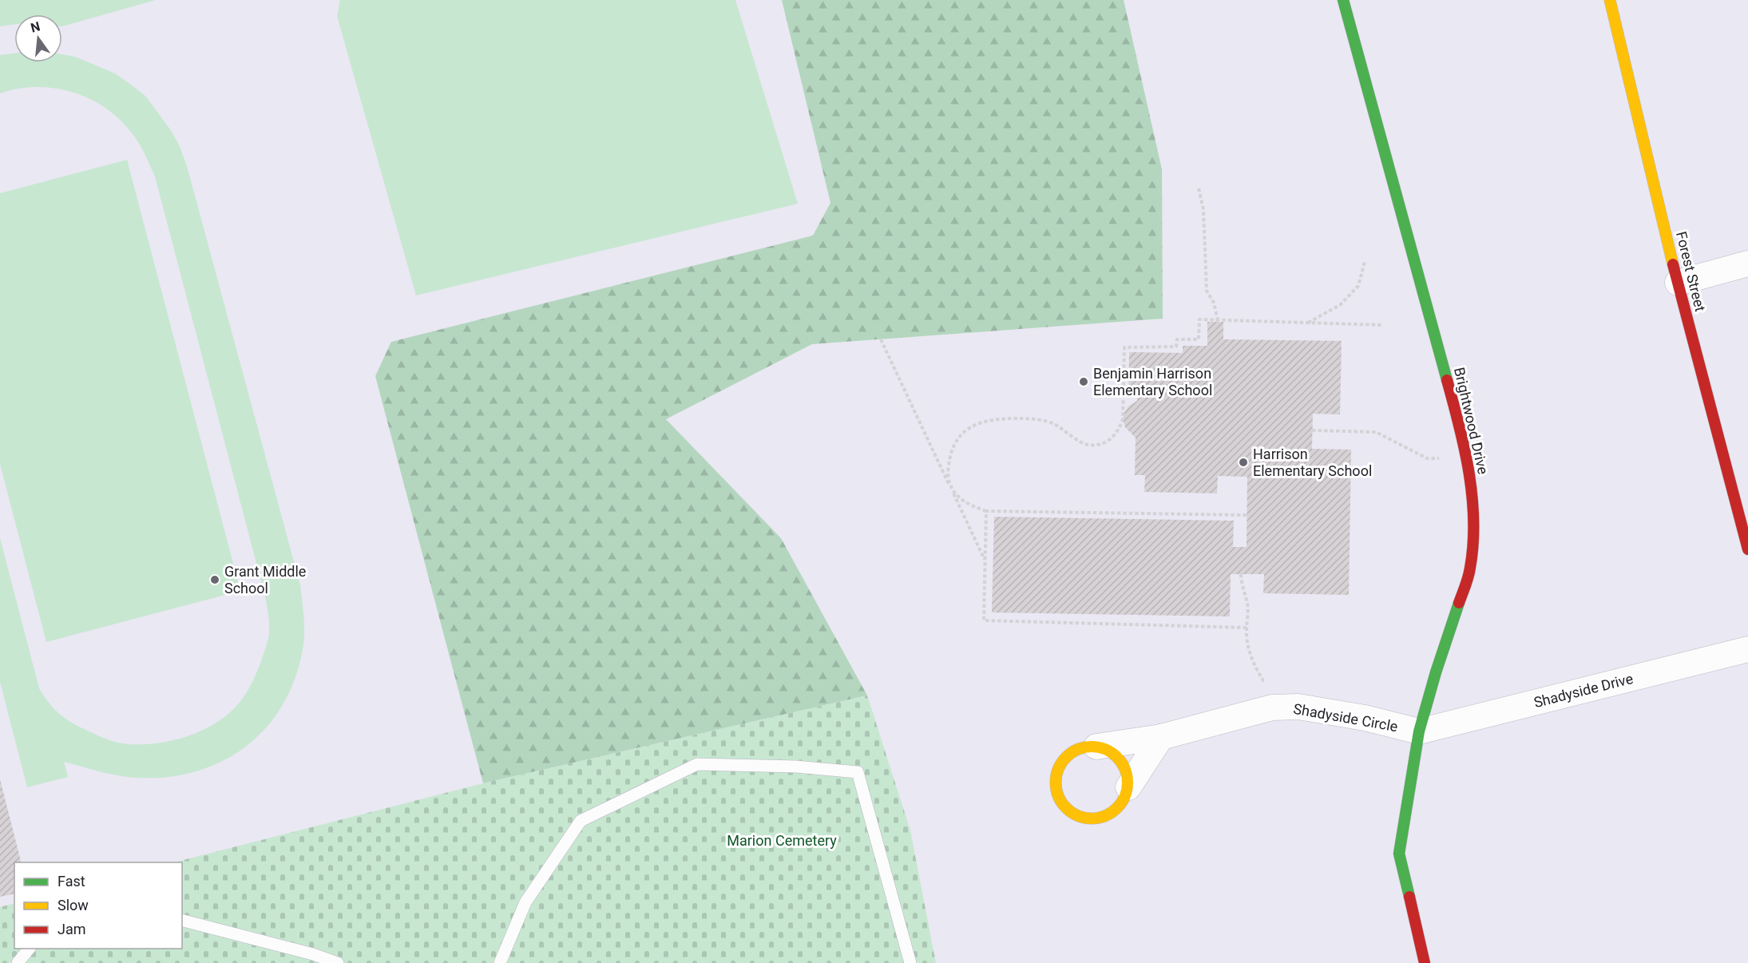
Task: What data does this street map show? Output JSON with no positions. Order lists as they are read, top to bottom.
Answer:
{
  "streets": {
    "street": [
      "Forest Street",
      "Brightwood Drive",
      "Shadyside Drive",
      "Shadyside Circle"
    ]
  },
  "crossings": [
    ["Brightwood Drive", "Shadyside Drive"],
    ["Brightwood Drive", "Shadyside Circle"],
    ["Shadyside Drive", "Shadyside Circle"]
  ],
  "parks": ["Marion Cemetery"],
  "places": ["Benjamin Harrison Elementary School", "Harrison Elementary School", "Grant Middle School"],
  "legend": ["Fast", "Slow", "Jam"],
  "north": "top"
}
